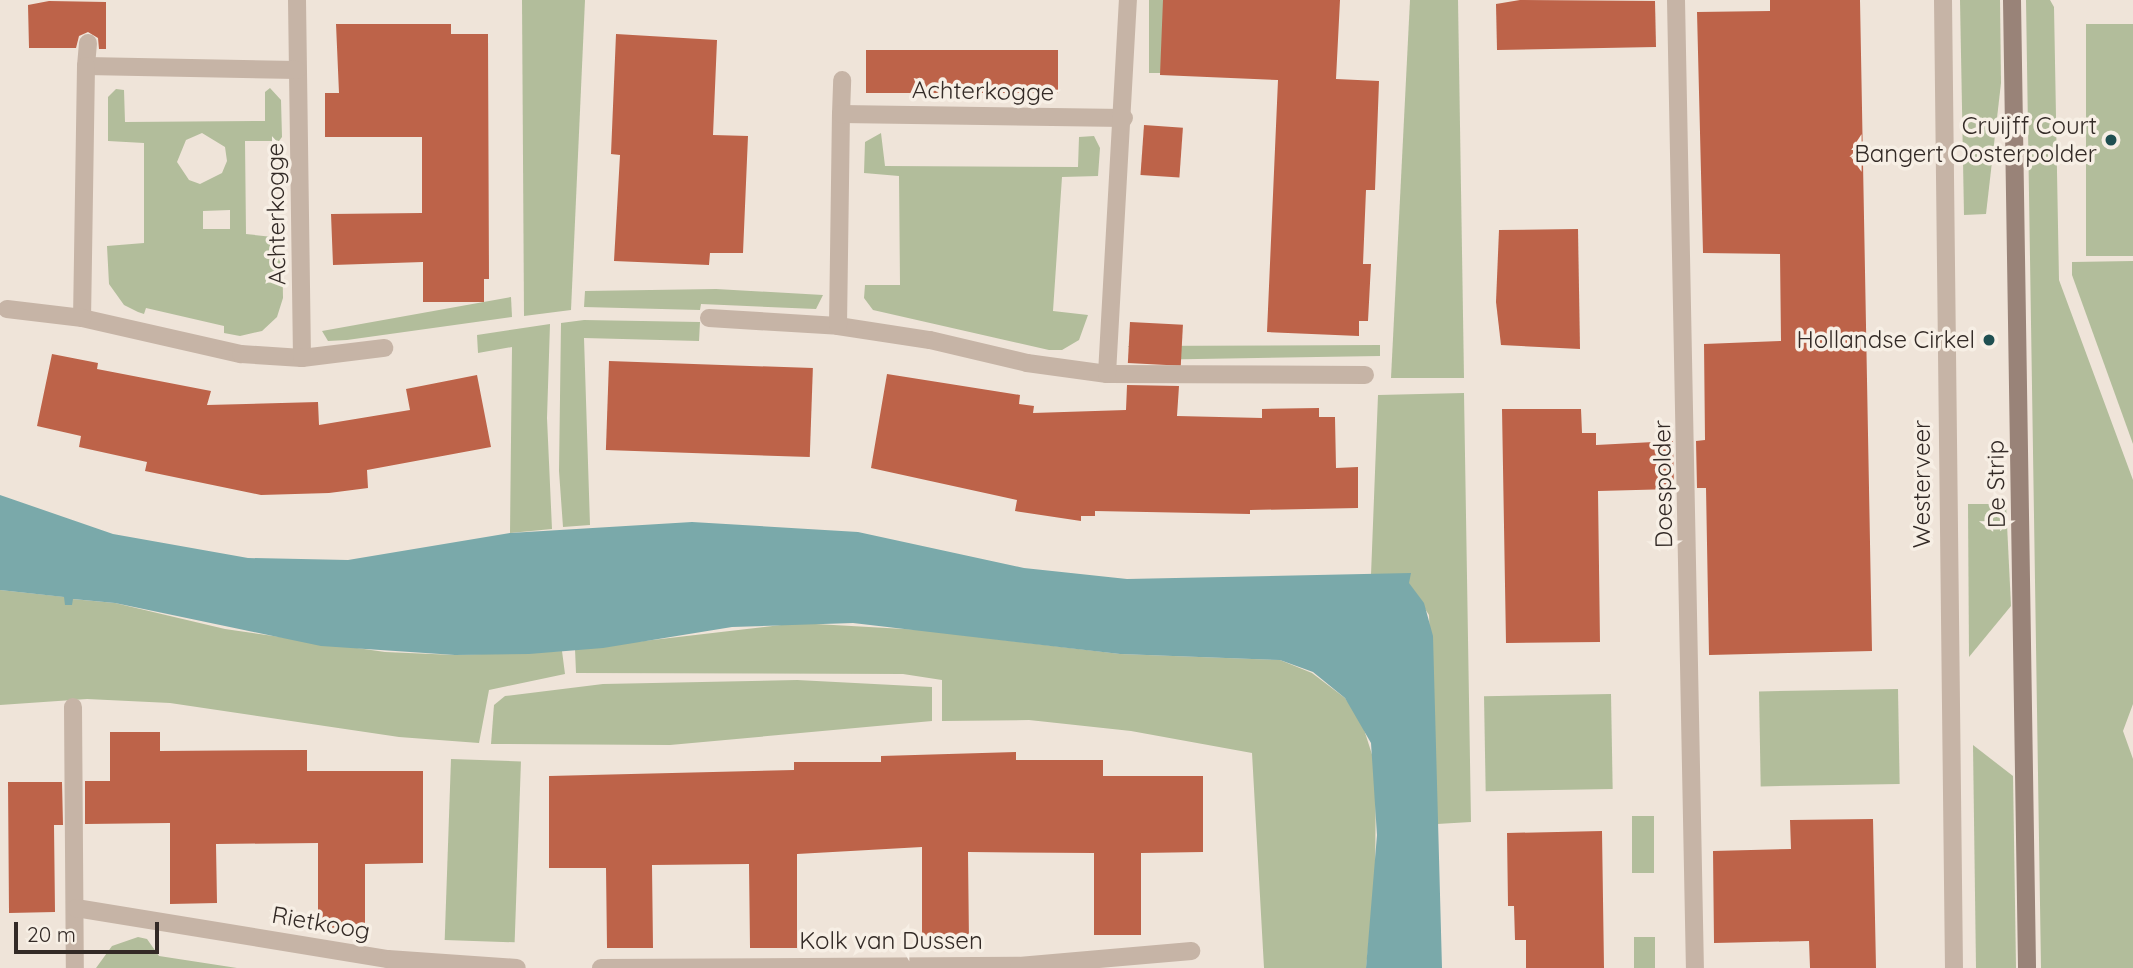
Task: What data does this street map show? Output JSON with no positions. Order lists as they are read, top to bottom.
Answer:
{
  "streets": {
    "street": [
      "Achterkogge",
      "Doespolder",
      "Westerveer",
      "De Strip",
      "Rietkoog",
      "Kolk van Dussen"
    ]
  },
  "places": ["Cruijff Court Bangert Oosterpolder", "Hollandse Cirkel"],
  "scale_bar": "20 m"
}
